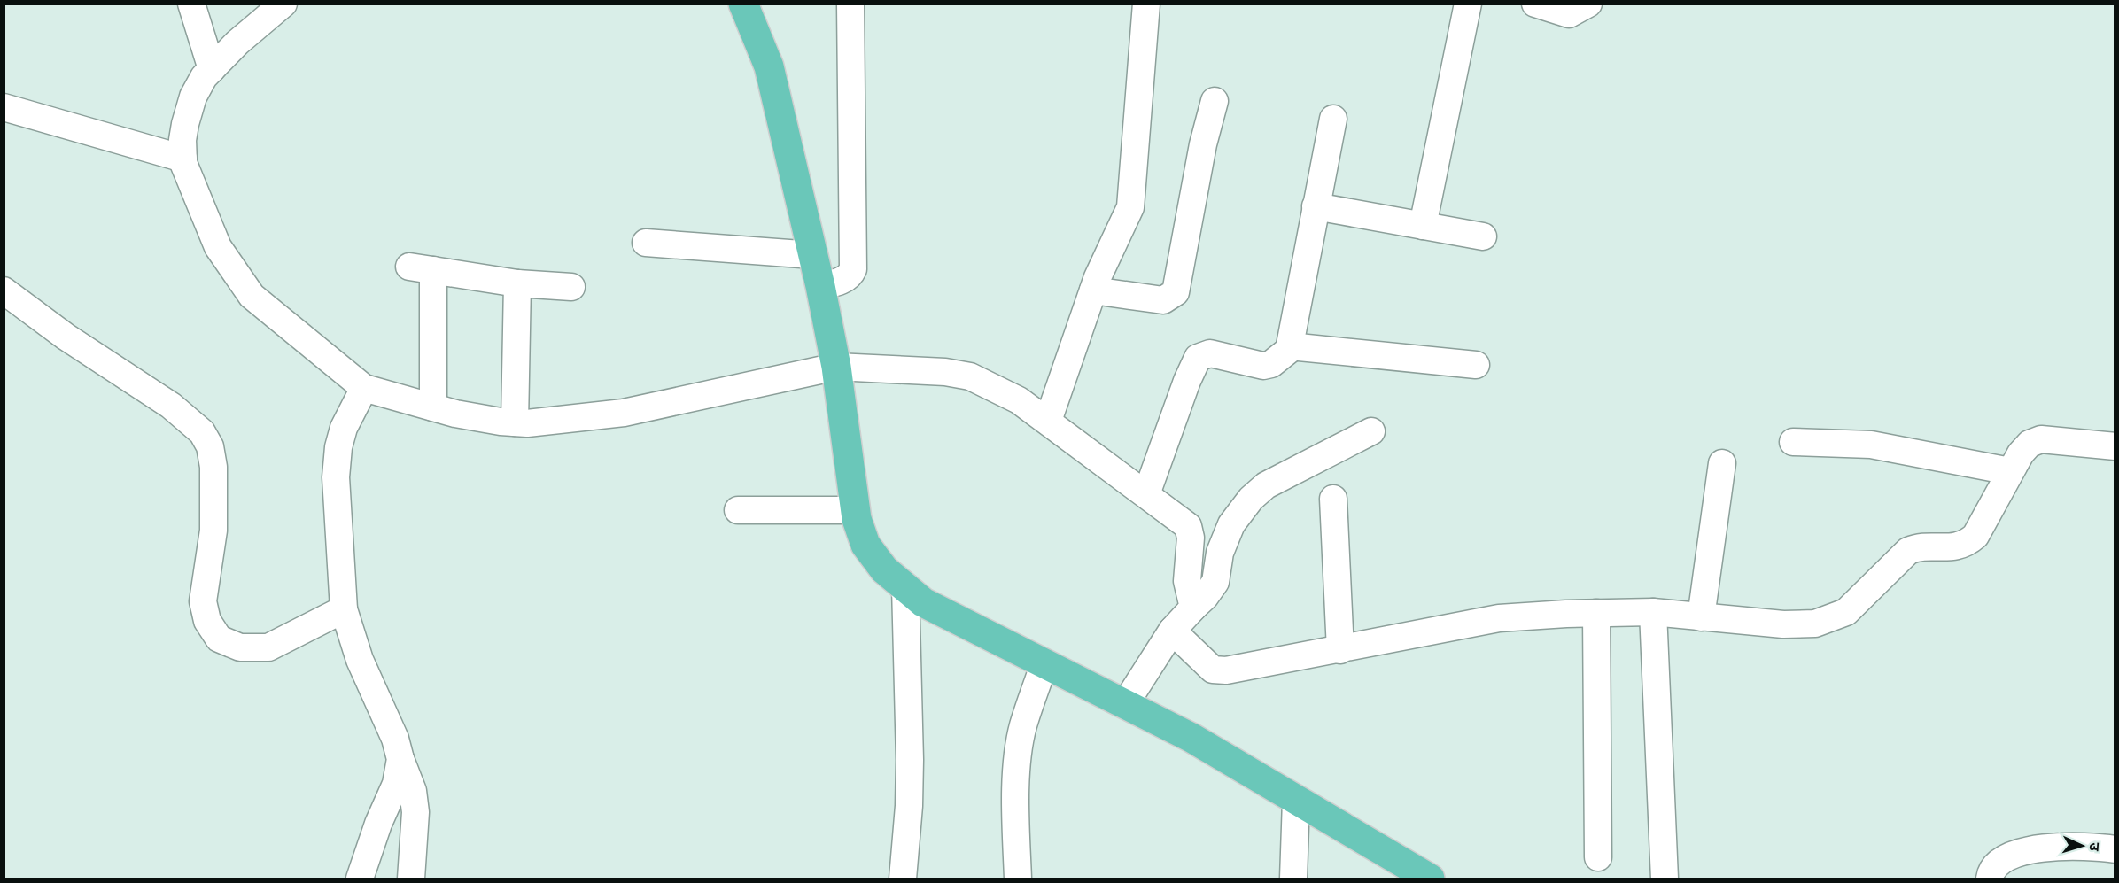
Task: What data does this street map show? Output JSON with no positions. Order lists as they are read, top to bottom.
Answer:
{
  "north": "right"
}
